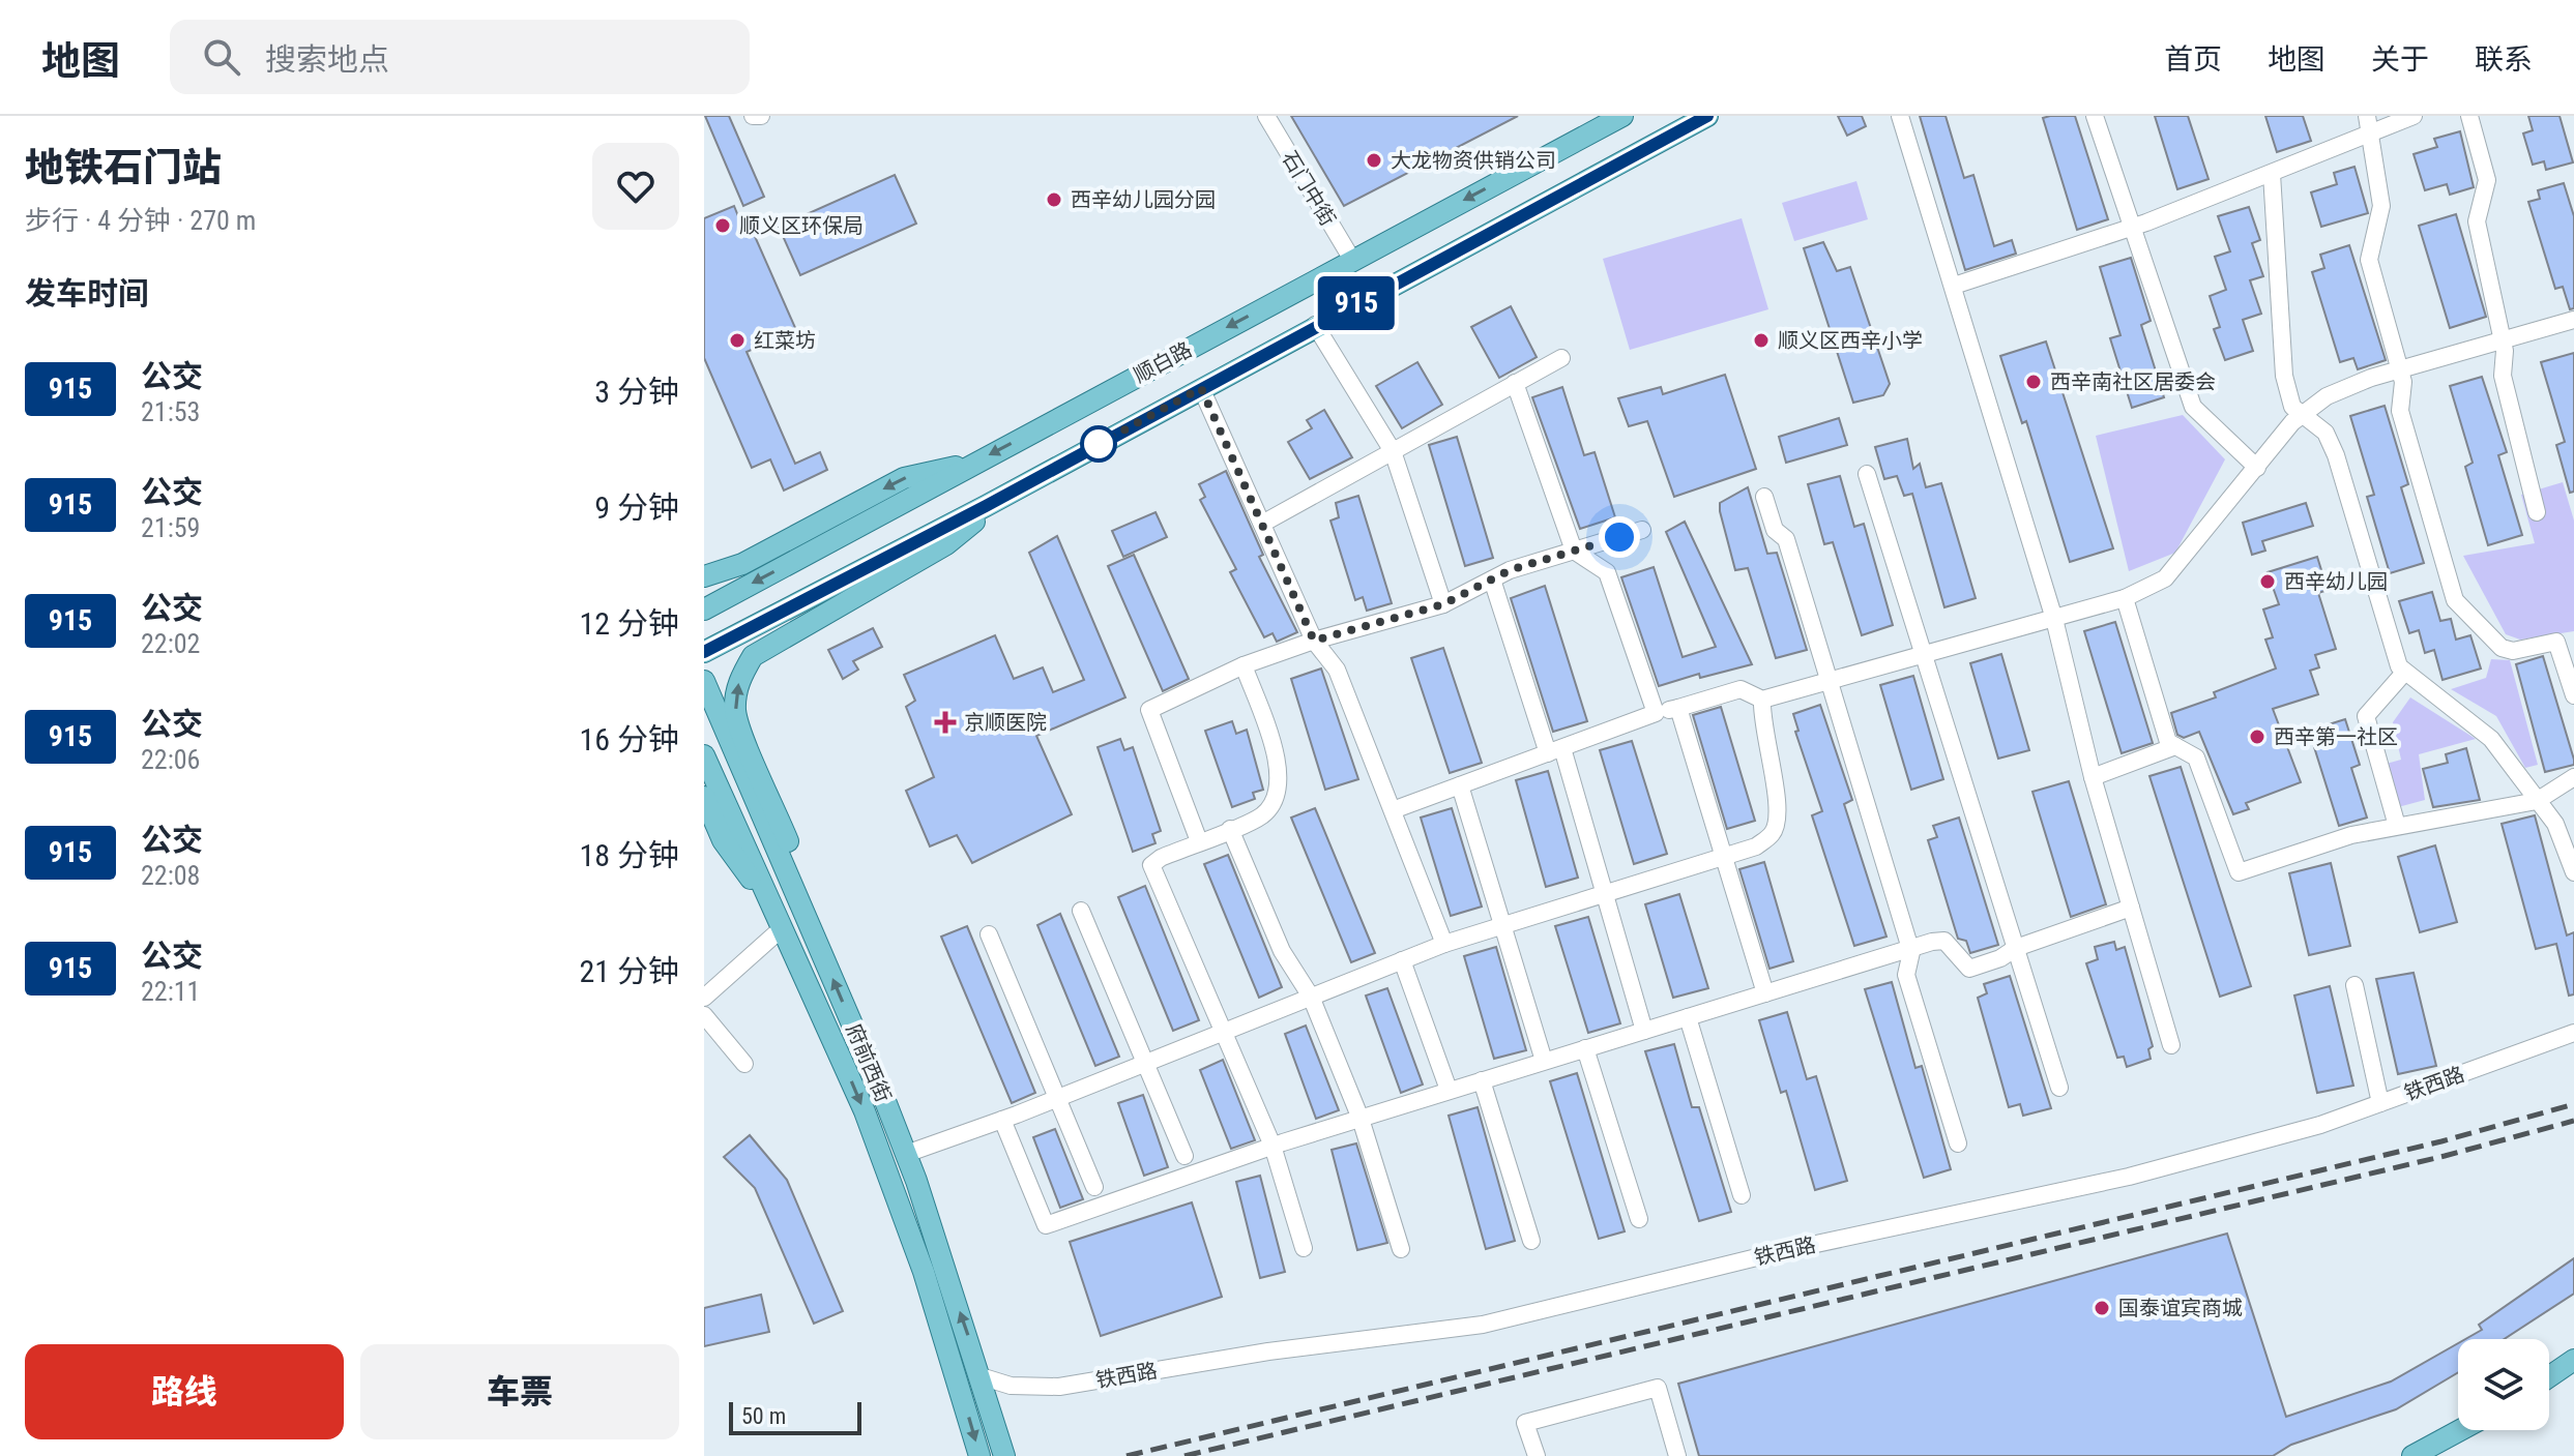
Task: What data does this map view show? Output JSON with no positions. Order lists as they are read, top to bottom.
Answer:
{
  "streets": {
    "main road": ["顺白路", "府前西街"],
    "street": ["石门中街", "铁西路"]
  },
  "crossings": [
    ["石门中街", "顺白路"],
    ["府前西街", "铁西路"]
  ],
  "places": {
    "other": [
      "大龙物资供销公司",
      "西辛幼儿园分园",
      "顺义区环保局",
      "红菜坊",
      "顺义区西辛小学",
      "西辛南社区居委会",
      "西辛幼儿园",
      "西辛第一社区",
      "国泰谊宾商城"
    ],
    "health": ["京顺医院"]
  },
  "lines": ["bus line 915"],
  "scale_bar": "50 m",
  "page": {
    "header": "地图",
    "search": "搜索地点",
    "nav": [
      "首页",
      "地图",
      "关于",
      "联系"
    ],
    "heading": [
      ["地铁石门站", "步行 · 4 分钟 · 270 m"],
      "发车时间"
    ],
    "on_map": "915",
    "list": [
      {
        "mark": "915",
        "name": "公交",
        "note": "21:53",
        "value": "3 分钟"
      },
      {
        "mark": "915",
        "name": "公交",
        "note": "21:59",
        "value": "9 分钟"
      },
      {
        "mark": "915",
        "name": "公交",
        "note": "22:02",
        "value": "12 分钟"
      },
      {
        "mark": "915",
        "name": "公交",
        "note": "22:06",
        "value": "16 分钟"
      },
      {
        "mark": "915",
        "name": "公交",
        "note": "22:08",
        "value": "18 分钟"
      },
      {
        "mark": "915",
        "name": "公交",
        "note": "22:11",
        "value": "21 分钟"
      }
    ],
    "buttons": ["路线", "车票"],
    "scale": "50 m"
  }
}
